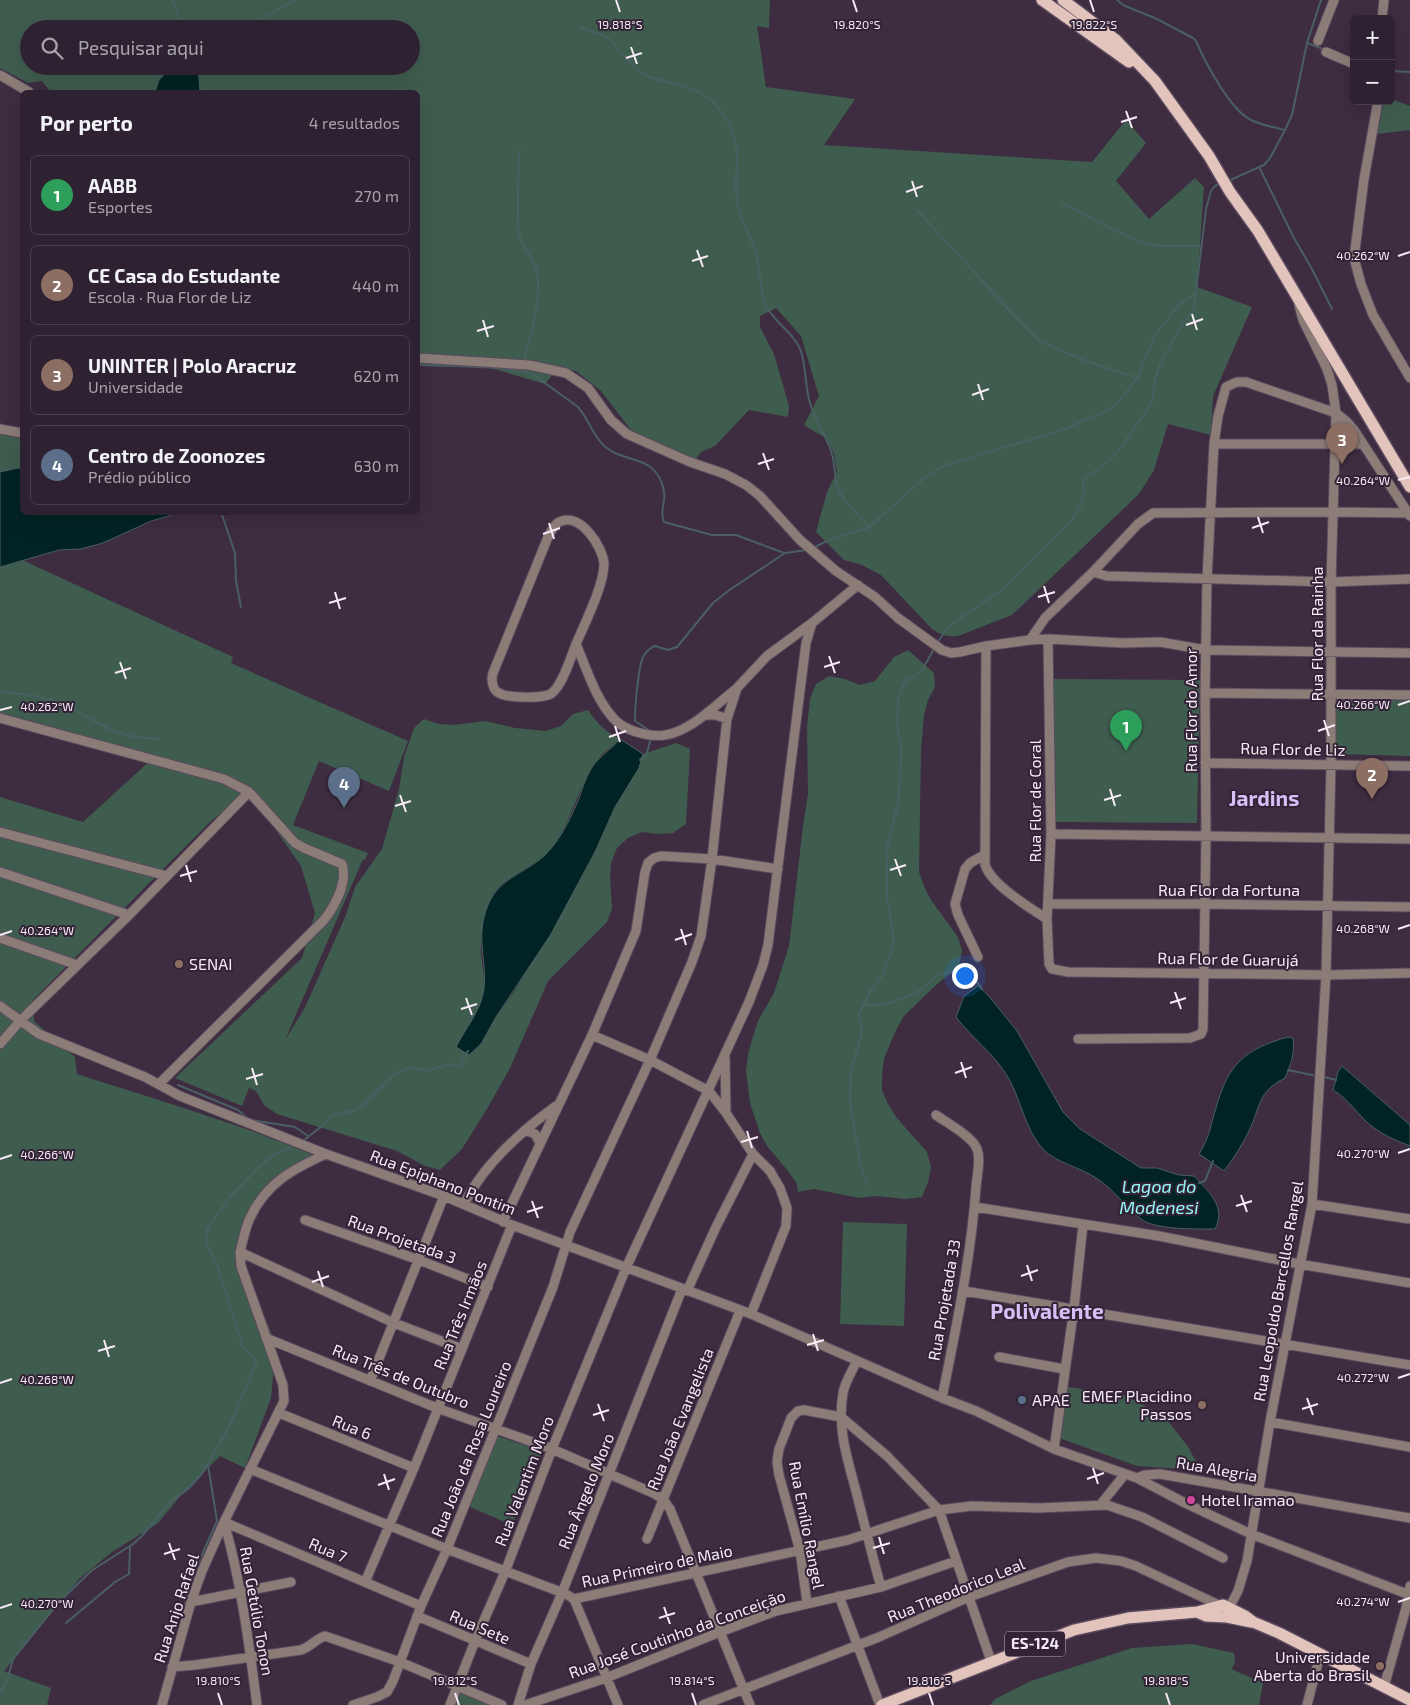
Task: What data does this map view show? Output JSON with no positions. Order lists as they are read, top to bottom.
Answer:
{
  "streets": {
    "main road": ["ES-124"],
    "street": [
      "Rua Flor da Rainha",
      "Rua Flor do Amor",
      "Rua Flor de Liz",
      "Rua Flor de Coral",
      "Rua Flor da Fortuna",
      "Rua Flor de Guarujá",
      "Rua Epiphano Pontim",
      "Rua Projetada 3",
      "Rua Leopoldo Barcellos Rangel",
      "Rua Projetada 33",
      "Rua Três Irmãos",
      "Rua Três de Outubro",
      "Rua João Evangelista",
      "Rua 6",
      "Rua João da Rosa Loureiro",
      "Rua Alegria",
      "Rua Valentim Moro",
      "Rua Ângelo Moro",
      "Rua Emílio Rangel",
      "Rua 7",
      "Rua Primeiro de Maio",
      "Rua Theodorico Leal",
      "Rua Anjo Rafael",
      "Rua Getúlio Tonon",
      "Rua Sete",
      "Rua José Coutinho da Conceição"
    ]
  },
  "crossings": [
    ["Rua Flor da Rainha", "Rua Flor do Amor"],
    ["Rua Flor da Rainha", "Rua Flor de Liz"],
    ["Rua Flor da Rainha", "Rua Flor da Fortuna"],
    ["Rua Flor da Rainha", "Rua Flor de Guarujá"],
    ["Rua Flor da Rainha", "Rua Leopoldo Barcellos Rangel"],
    ["Rua Flor do Amor", "Rua Flor de Liz"],
    ["Rua Flor do Amor", "Rua Flor da Fortuna"],
    ["Rua Flor do Amor", "Rua Flor de Guarujá"],
    ["Rua Flor de Coral", "Rua Flor da Fortuna"],
    ["Rua Flor de Coral", "Rua Flor de Guarujá"],
    ["Rua Flor de Guarujá", "Rua Leopoldo Barcellos Rangel"],
    ["Rua Epiphano Pontim", "Rua Projetada 33"],
    ["Rua Epiphano Pontim", "Rua Três Irmãos"],
    ["Rua Epiphano Pontim", "Rua João Evangelista"],
    ["Rua Epiphano Pontim", "Rua João da Rosa Loureiro"],
    ["Rua Epiphano Pontim", "Rua Alegria"],
    ["Rua Epiphano Pontim", "Rua Valentim Moro"],
    ["Rua Epiphano Pontim", "Rua Ângelo Moro"],
    ["Rua Projetada 3", "Rua Três Irmãos"],
    ["Rua Leopoldo Barcellos Rangel", "Rua Alegria"],
    ["Rua Leopoldo Barcellos Rangel", "Rua Theodorico Leal"],
    ["Rua Leopoldo Barcellos Rangel", "ES-124"],
    ["Rua Três Irmãos", "Rua Três de Outubro"],
    ["Rua Três Irmãos", "Rua 6"],
    ["Rua Três Irmãos", "Rua João da Rosa Loureiro"],
    ["Rua Três Irmãos", "Rua 7"],
    ["Rua Três Irmãos", "Rua Primeiro de Maio"],
    ["Rua Três de Outubro", "Rua João Evangelista"],
    ["Rua Três de Outubro", "Rua João da Rosa Loureiro"],
    ["Rua Três de Outubro", "Rua Valentim Moro"],
    ["Rua Três de Outubro", "Rua Ângelo Moro"],
    ["Rua Três de Outubro", "Rua Anjo Rafael"],
    ["Rua 6", "Rua Anjo Rafael"],
    ["Rua João da Rosa Loureiro", "Rua 7"],
    ["Rua João da Rosa Loureiro", "Rua Primeiro de Maio"],
    ["Rua João da Rosa Loureiro", "Rua Sete"],
    ["Rua Valentim Moro", "Rua Primeiro de Maio"],
    ["Rua Valentim Moro", "Rua Sete"],
    ["Rua Ângelo Moro", "Rua Primeiro de Maio"],
    ["Rua Ângelo Moro", "Rua Sete"],
    ["Rua Emílio Rangel", "Rua Primeiro de Maio"],
    ["Rua Emílio Rangel", "Rua José Coutinho da Conceição"],
    ["Rua 7", "Rua Anjo Rafael"],
    ["Rua 7", "Rua Getúlio Tonon"],
    ["Rua Primeiro de Maio", "Rua Anjo Rafael"],
    ["Rua Theodorico Leal", "ES-124"],
    ["Rua Anjo Rafael", "Rua Getúlio Tonon"]
  ],
  "districts": ["Jardins", "Polivalente"],
  "water": ["Lagoa do Modenesi"],
  "places": [
    "SENAI",
    "APAE",
    "EMEF Placidino Passos",
    "Hotel Iramao",
    "Universidade Aberta do Brasil"
  ],
  "page": {
    "map_buttons": ["+", "−"],
    "search": "Pesquisar aqui",
    "heading": ["Por perto", "4 resultados"],
    "list": [
      {
        "mark": "1",
        "name": "AABB",
        "note": "Esportes",
        "value": "270 m"
      },
      {
        "mark": "2",
        "name": "CE Casa do Estudante",
        "note": "Escola · Rua Flor de Liz",
        "value": "440 m"
      },
      {
        "mark": "3",
        "name": "UNINTER | Polo Aracruz",
        "note": "Universidade",
        "value": "620 m"
      },
      {
        "mark": "4",
        "name": "Centro de Zoonozes",
        "note": "Prédio público",
        "value": "630 m"
      }
    ],
    "pins": [
      "3",
      "1",
      "2",
      "4"
    ]
  },
  "coordinates": [
    "19.818°S",
    "19.820°S",
    "19.822°S",
    "40.262°W",
    "40.264°W",
    "40.266°W",
    "40.268°W",
    "40.270°W",
    "40.272°W",
    "40.274°W",
    "19.810°S",
    "19.812°S",
    "19.814°S",
    "19.816°S"
  ]
}
